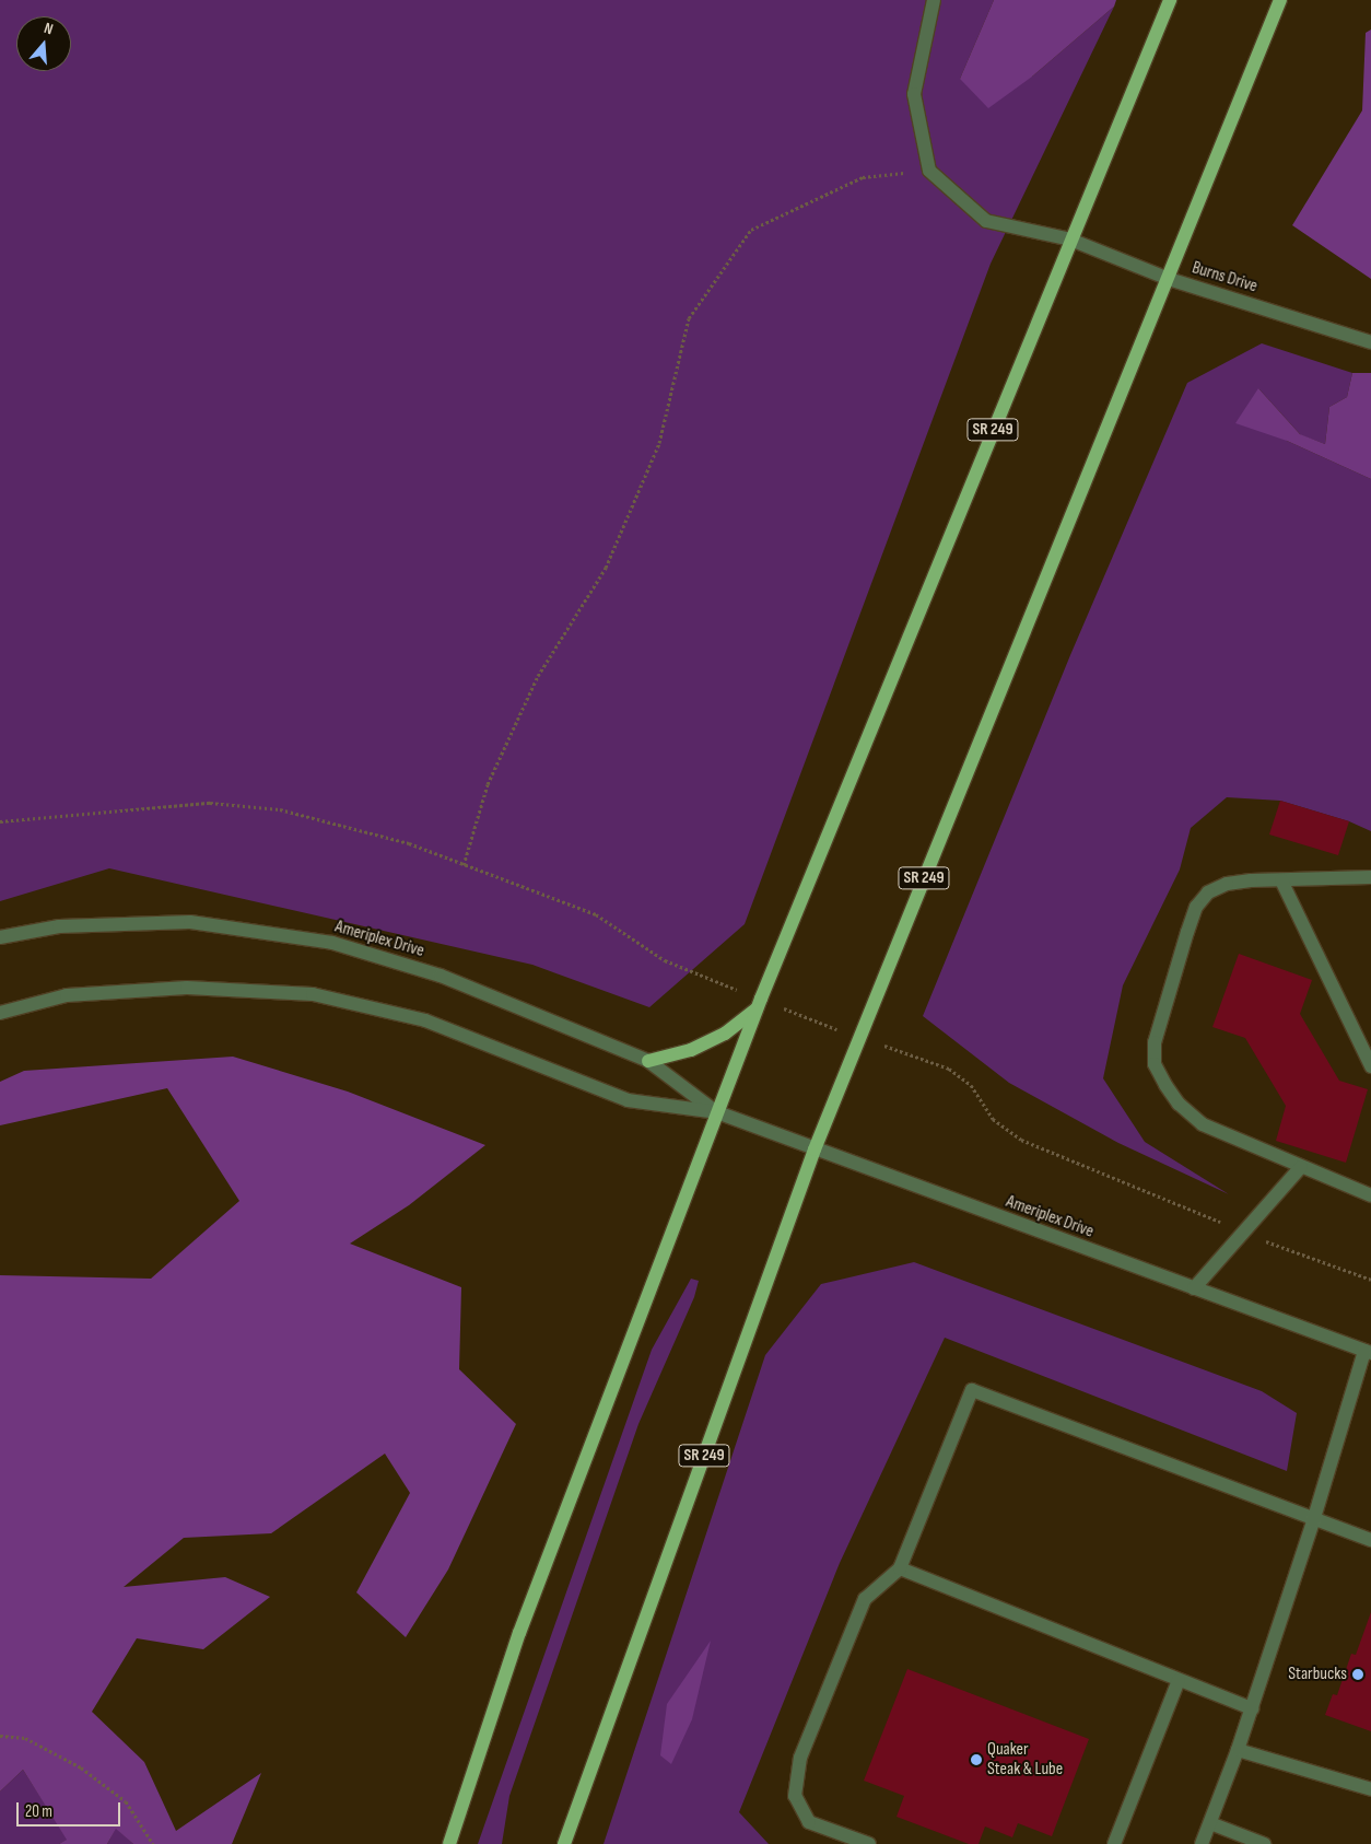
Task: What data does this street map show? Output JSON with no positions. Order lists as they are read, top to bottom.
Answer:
{
  "streets": {
    "main road": ["SR 249"],
    "street": ["Burns Drive", "Ameriplex Drive"]
  },
  "crossings": [
    ["Burns Drive", "SR 249"],
    ["SR 249", "Ameriplex Drive"]
  ],
  "places": ["Starbucks", "Quaker Steak & Lube"],
  "scale_bar": "20 m",
  "north": "top"
}
